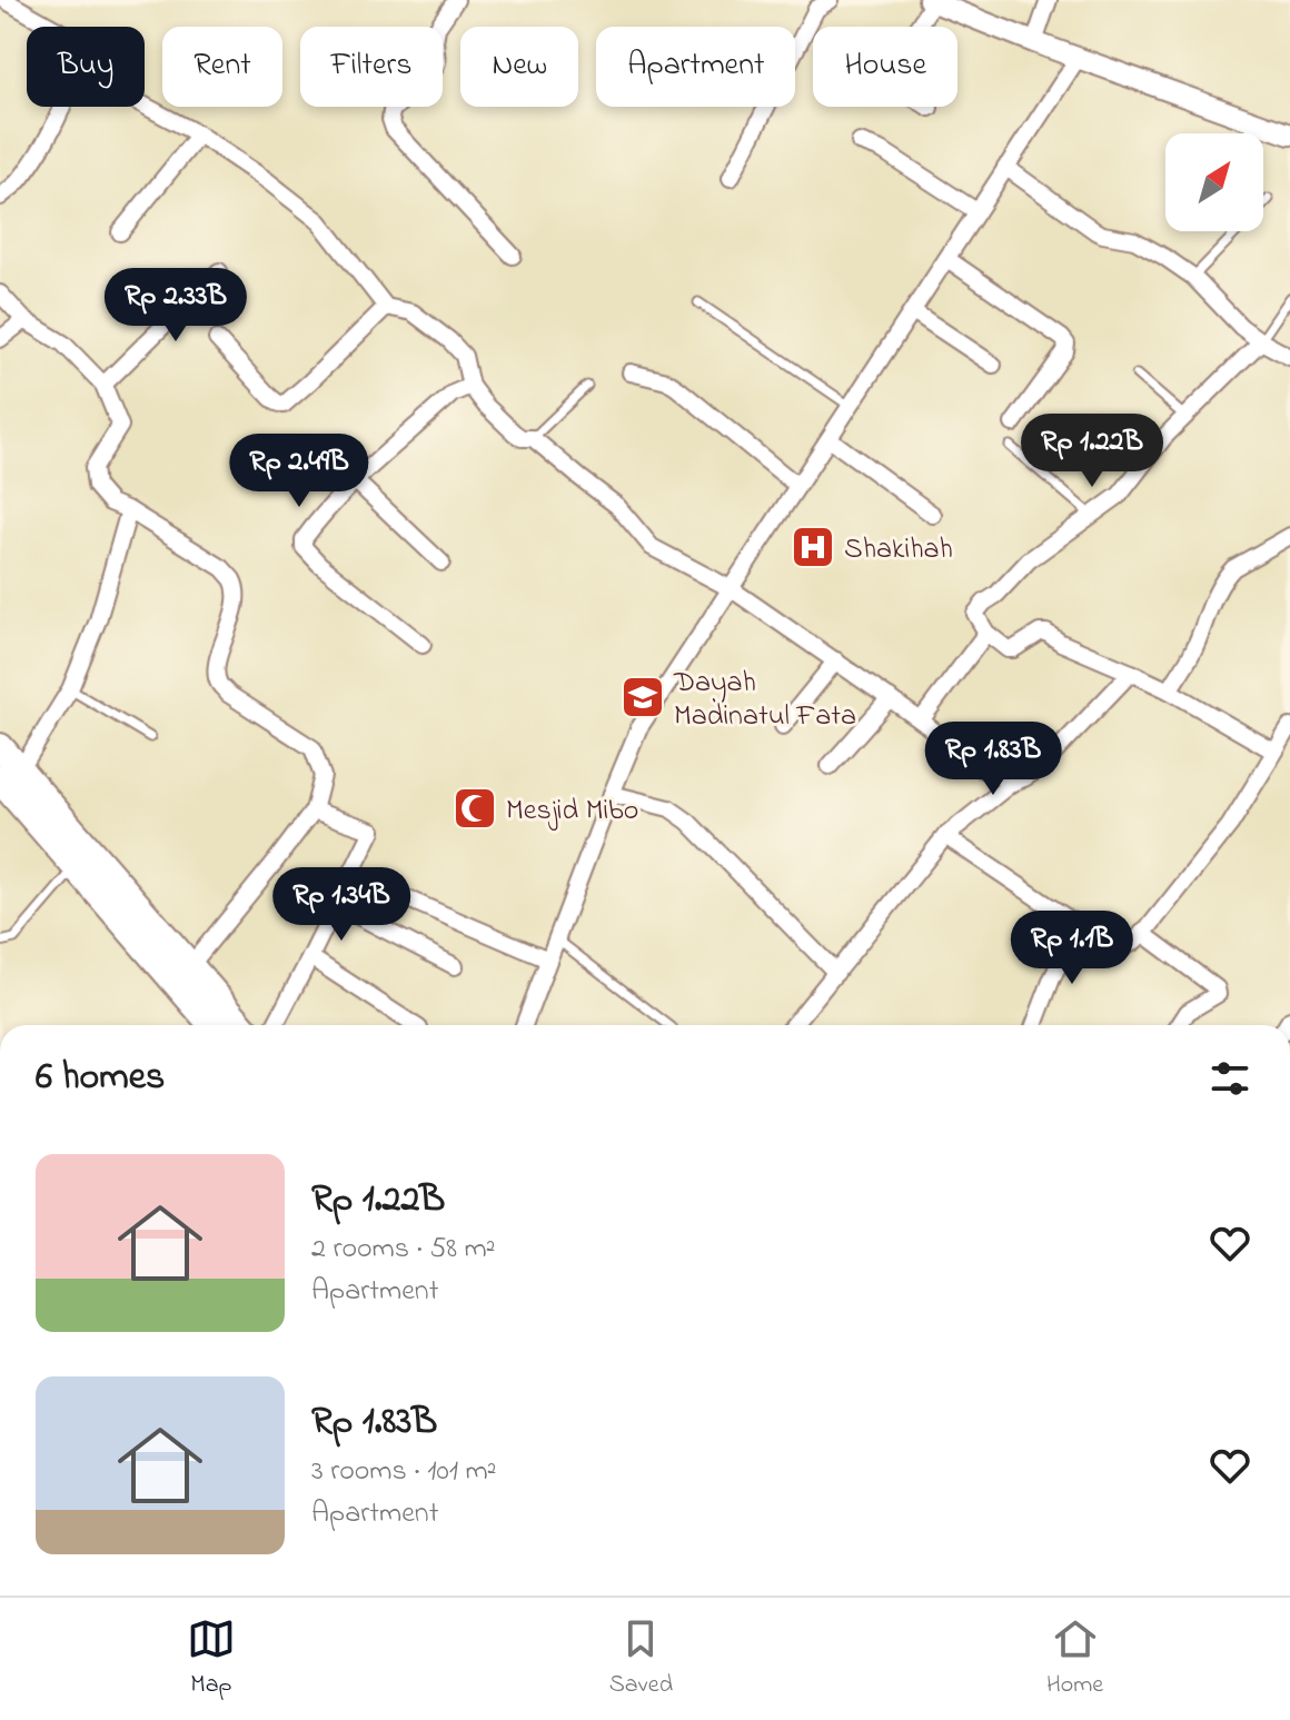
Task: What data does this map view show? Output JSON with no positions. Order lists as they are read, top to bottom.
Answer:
{
  "places": {
    "hospital": ["Shakihah"],
    "school or university": ["Dayah Madinatul Fata"],
    "mosque": ["Mesjid Mibo"]
  },
  "north": "top right",
  "page": {
    "chip": [
      "Buy",
      "Rent",
      "Filters",
      "New",
      "Apartment",
      "House"
    ],
    "price": [
      "Rp 2.33B",
      "Rp 1.22B",
      "Rp 2.49B",
      "Rp 1.83B",
      "Rp 1.34B",
      "Rp 1.1B"
    ],
    "heading": "6 homes",
    "list": [
      {
        "name": "Rp 1.22B",
        "note": "2 rooms · 58 m² · Apartment"
      },
      {
        "name": "Rp 1.83B",
        "note": "3 rooms · 101 m² · Apartment"
      }
    ],
    "tabs": ["Map", "Saved", "Home"]
  }
}
